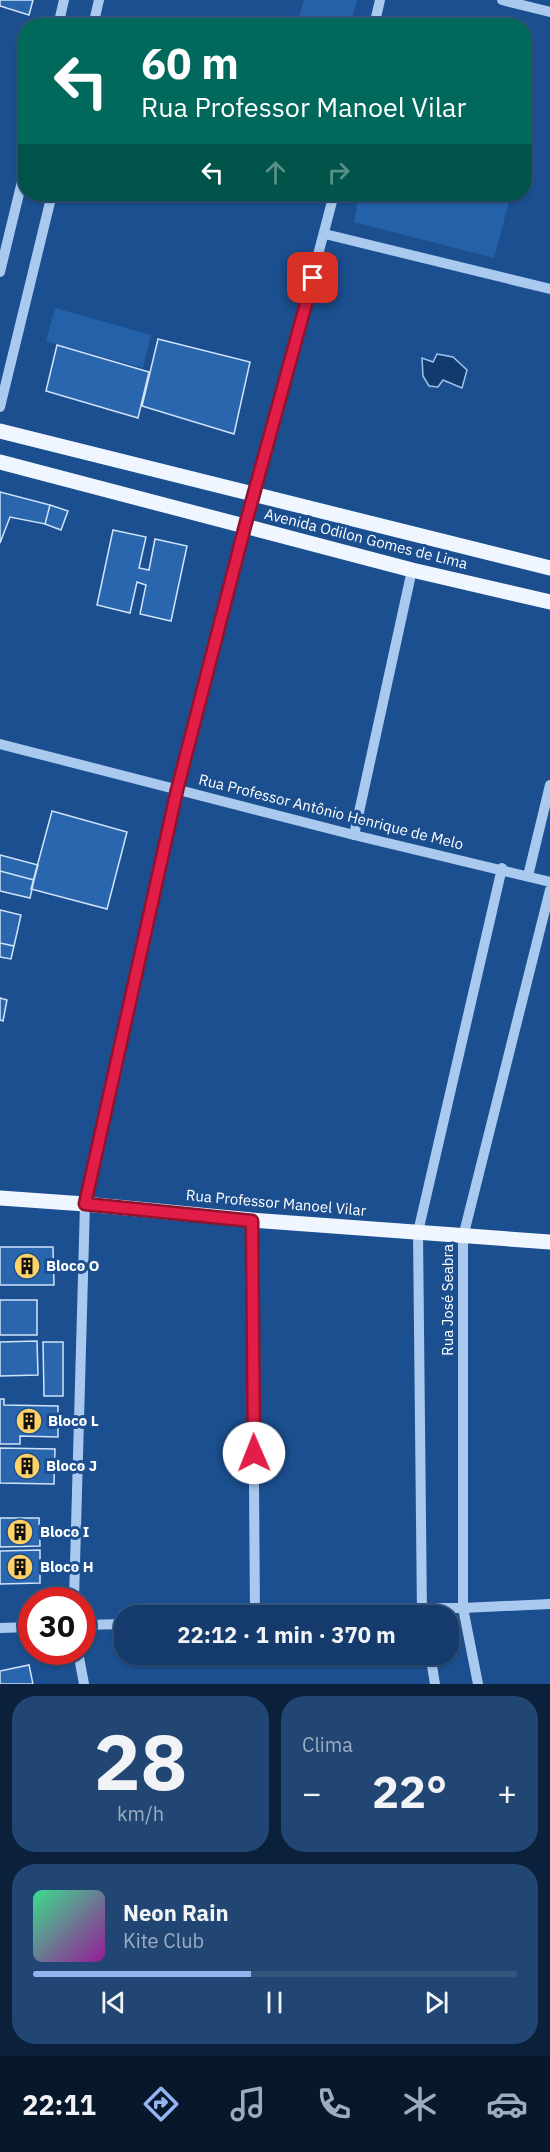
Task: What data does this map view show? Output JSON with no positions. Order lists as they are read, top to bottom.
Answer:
{
  "streets": {
    "main road": ["Avenida Odilon Gomes de Lima", "Rua Professor Manoel Vilar"],
    "street": ["Rua Professor Antônio Henrique de Melo", "Rua José Seabra"]
  },
  "crossings": [
    ["Rua Professor Antônio Henrique de Melo", "Rua José Seabra"],
    ["Rua Professor Manoel Vilar", "Rua José Seabra"]
  ],
  "places": {
    "building": [
      "Bloco O",
      "Bloco L",
      "Bloco J",
      "Bloco I",
      "Bloco H"
    ]
  },
  "page": {
    "turn": ["60 m", "Rua Professor Manoel Vilar"],
    "limit": "30",
    "trip": "22:12 · 1 min · 370 m",
    "tile": [
      ["28", "km/h"],
      "Clima"
    ],
    "heat": ["−", "22°", "+"],
    "song": ["Neon Rain", "Kite Club"],
    "tabs": "22:11"
  }
}
